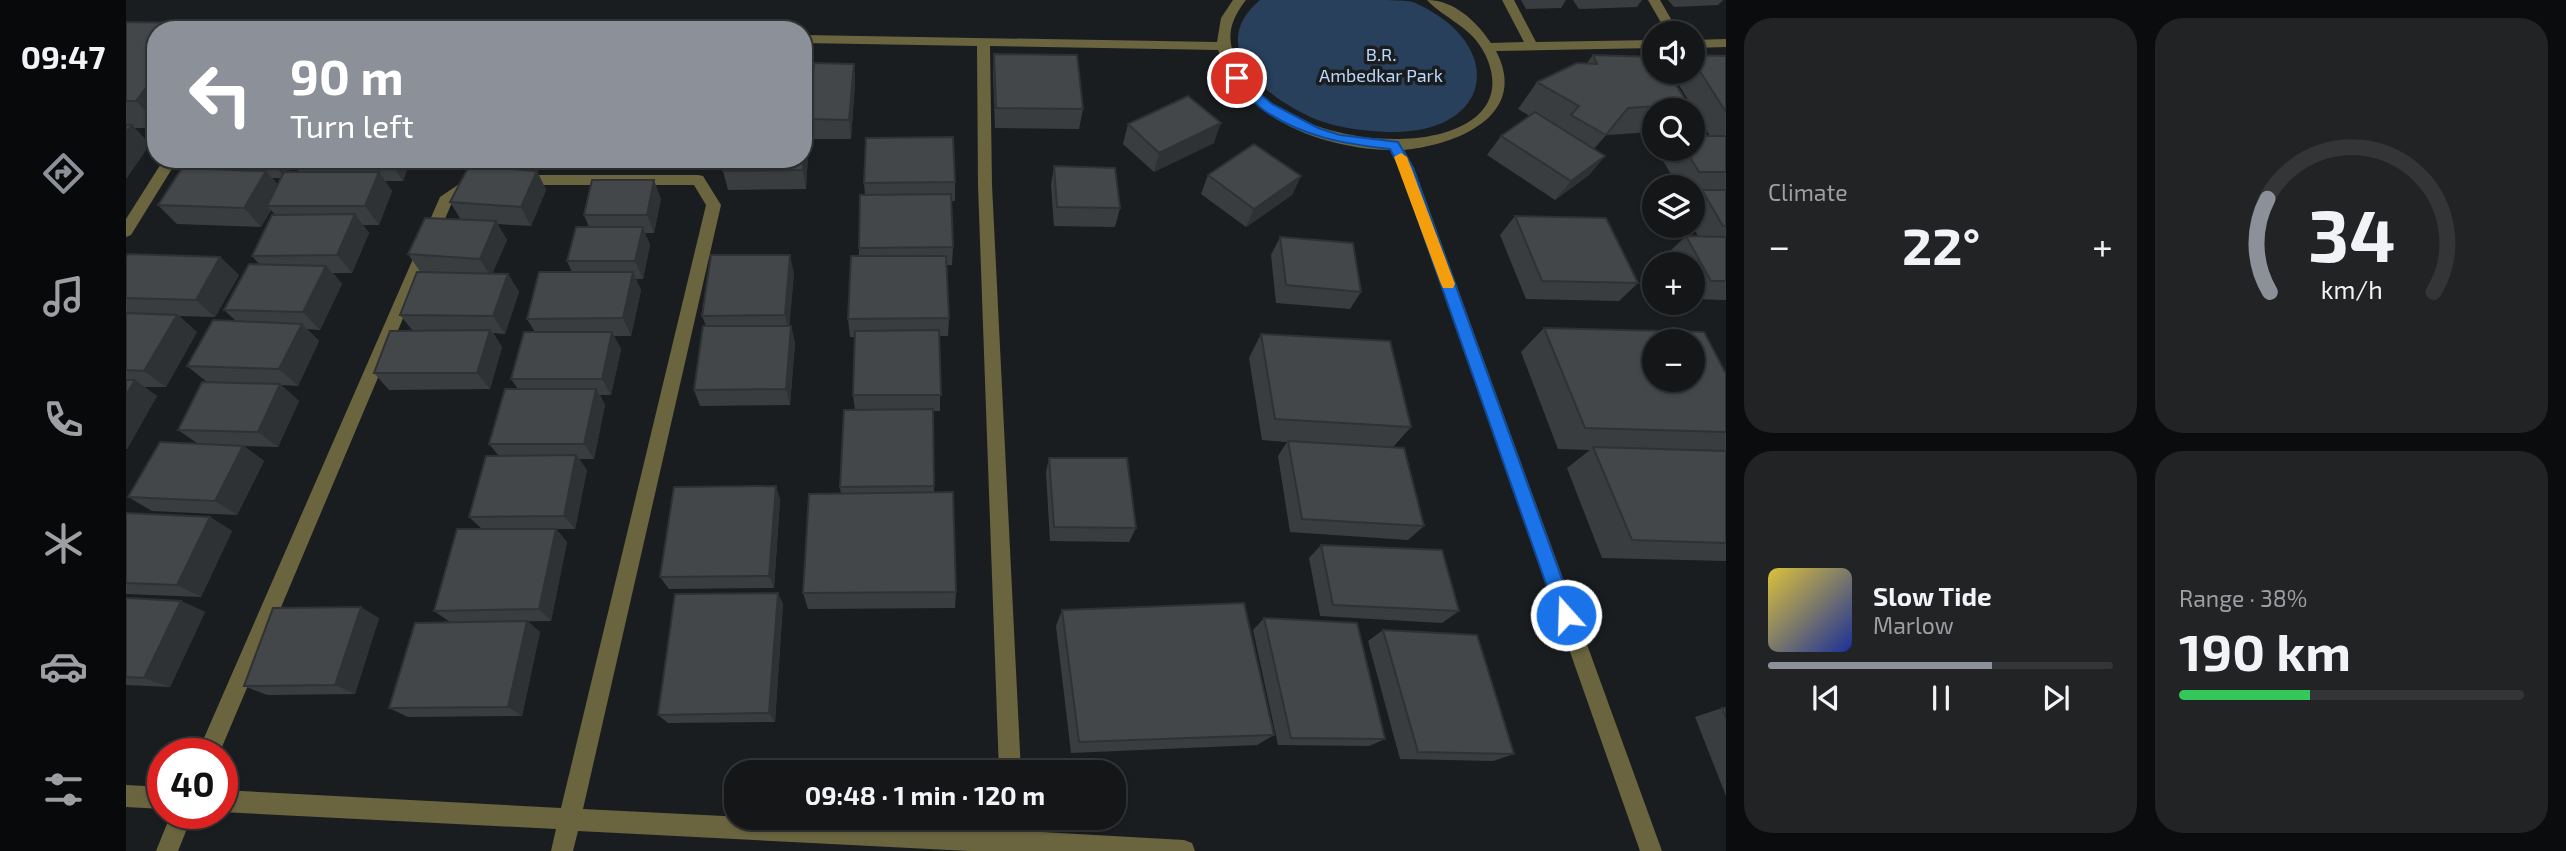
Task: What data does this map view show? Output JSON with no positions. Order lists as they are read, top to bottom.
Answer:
{
  "parks": ["B.R. Ambedkar Park"],
  "page": {
    "tabs": "09:47",
    "tile": [
      "Climate",
      ["Range · 38%", "190 km"]
    ],
    "map_buttons": ["+", "−"],
    "turn": ["90 m", "Turn left"],
    "heat": ["−", "22°", "+"],
    "song": ["Slow Tide", "Marlow"],
    "limit": "40",
    "trip": "09:48 · 1 min · 120 m",
    "gauge": ["34", "km/h"]
  }
}
